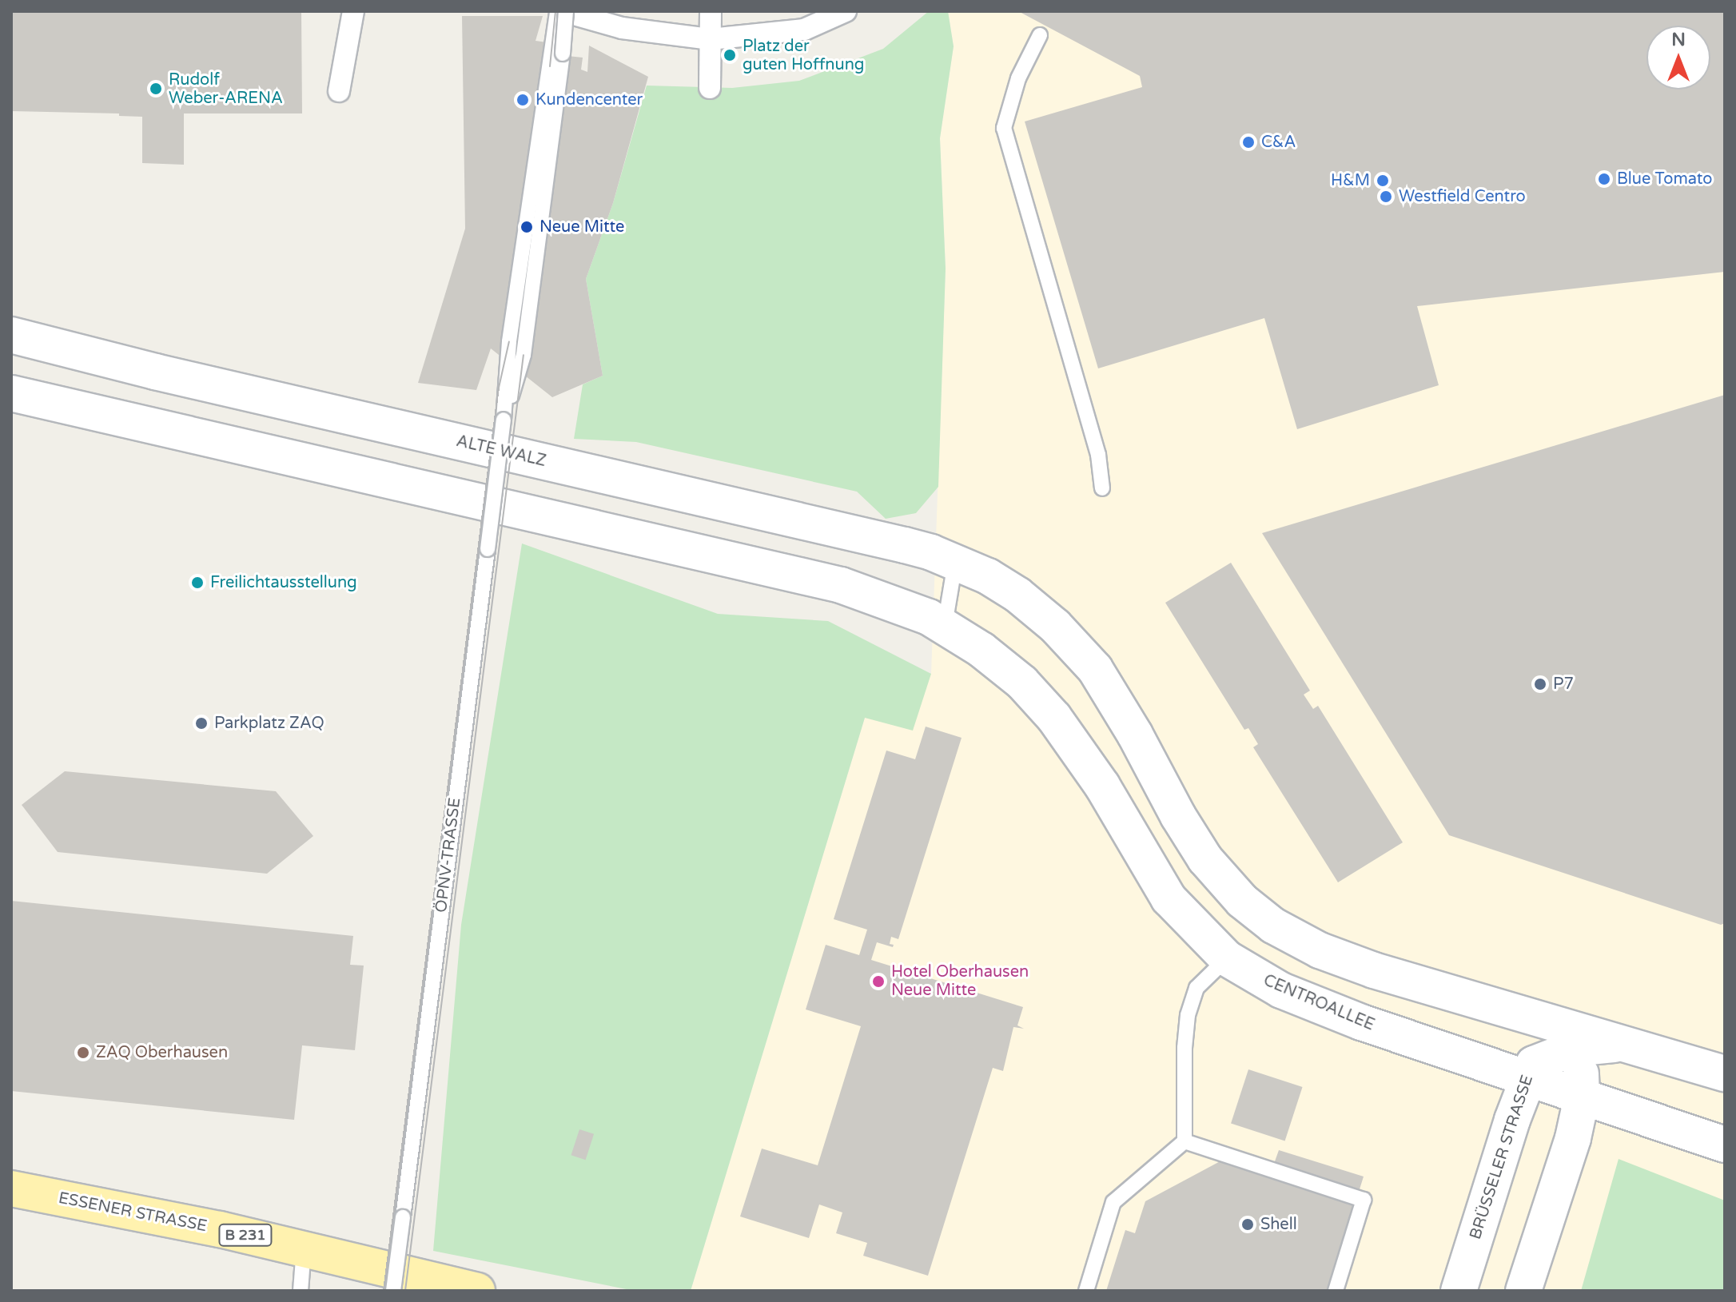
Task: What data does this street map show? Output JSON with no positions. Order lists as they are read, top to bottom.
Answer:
{
  "streets": {
    "main road": ["ESSENER STRASSE", "B 231"],
    "street": ["ALTE WALZ", "CENTROALLEE", "BRÜSSELER STRASSE"],
    "lane": ["ÖPNV-TRASSE"]
  },
  "crossings": [
    ["CENTROALLEE", "BRÜSSELER STRASSE"]
  ],
  "places": [
    "Platz der guten Hoffnung",
    "Rudolf Weber-ARENA",
    "Kundencenter",
    "C&A",
    "Blue Tomato",
    "H&M",
    "Westfield Centro",
    "Neue Mitte",
    "Freilichtausstellung",
    "P7",
    "Parkplatz ZAQ",
    "Hotel Oberhausen Neue Mitte",
    "ZAQ Oberhausen",
    "Shell"
  ],
  "north": "top"
}
